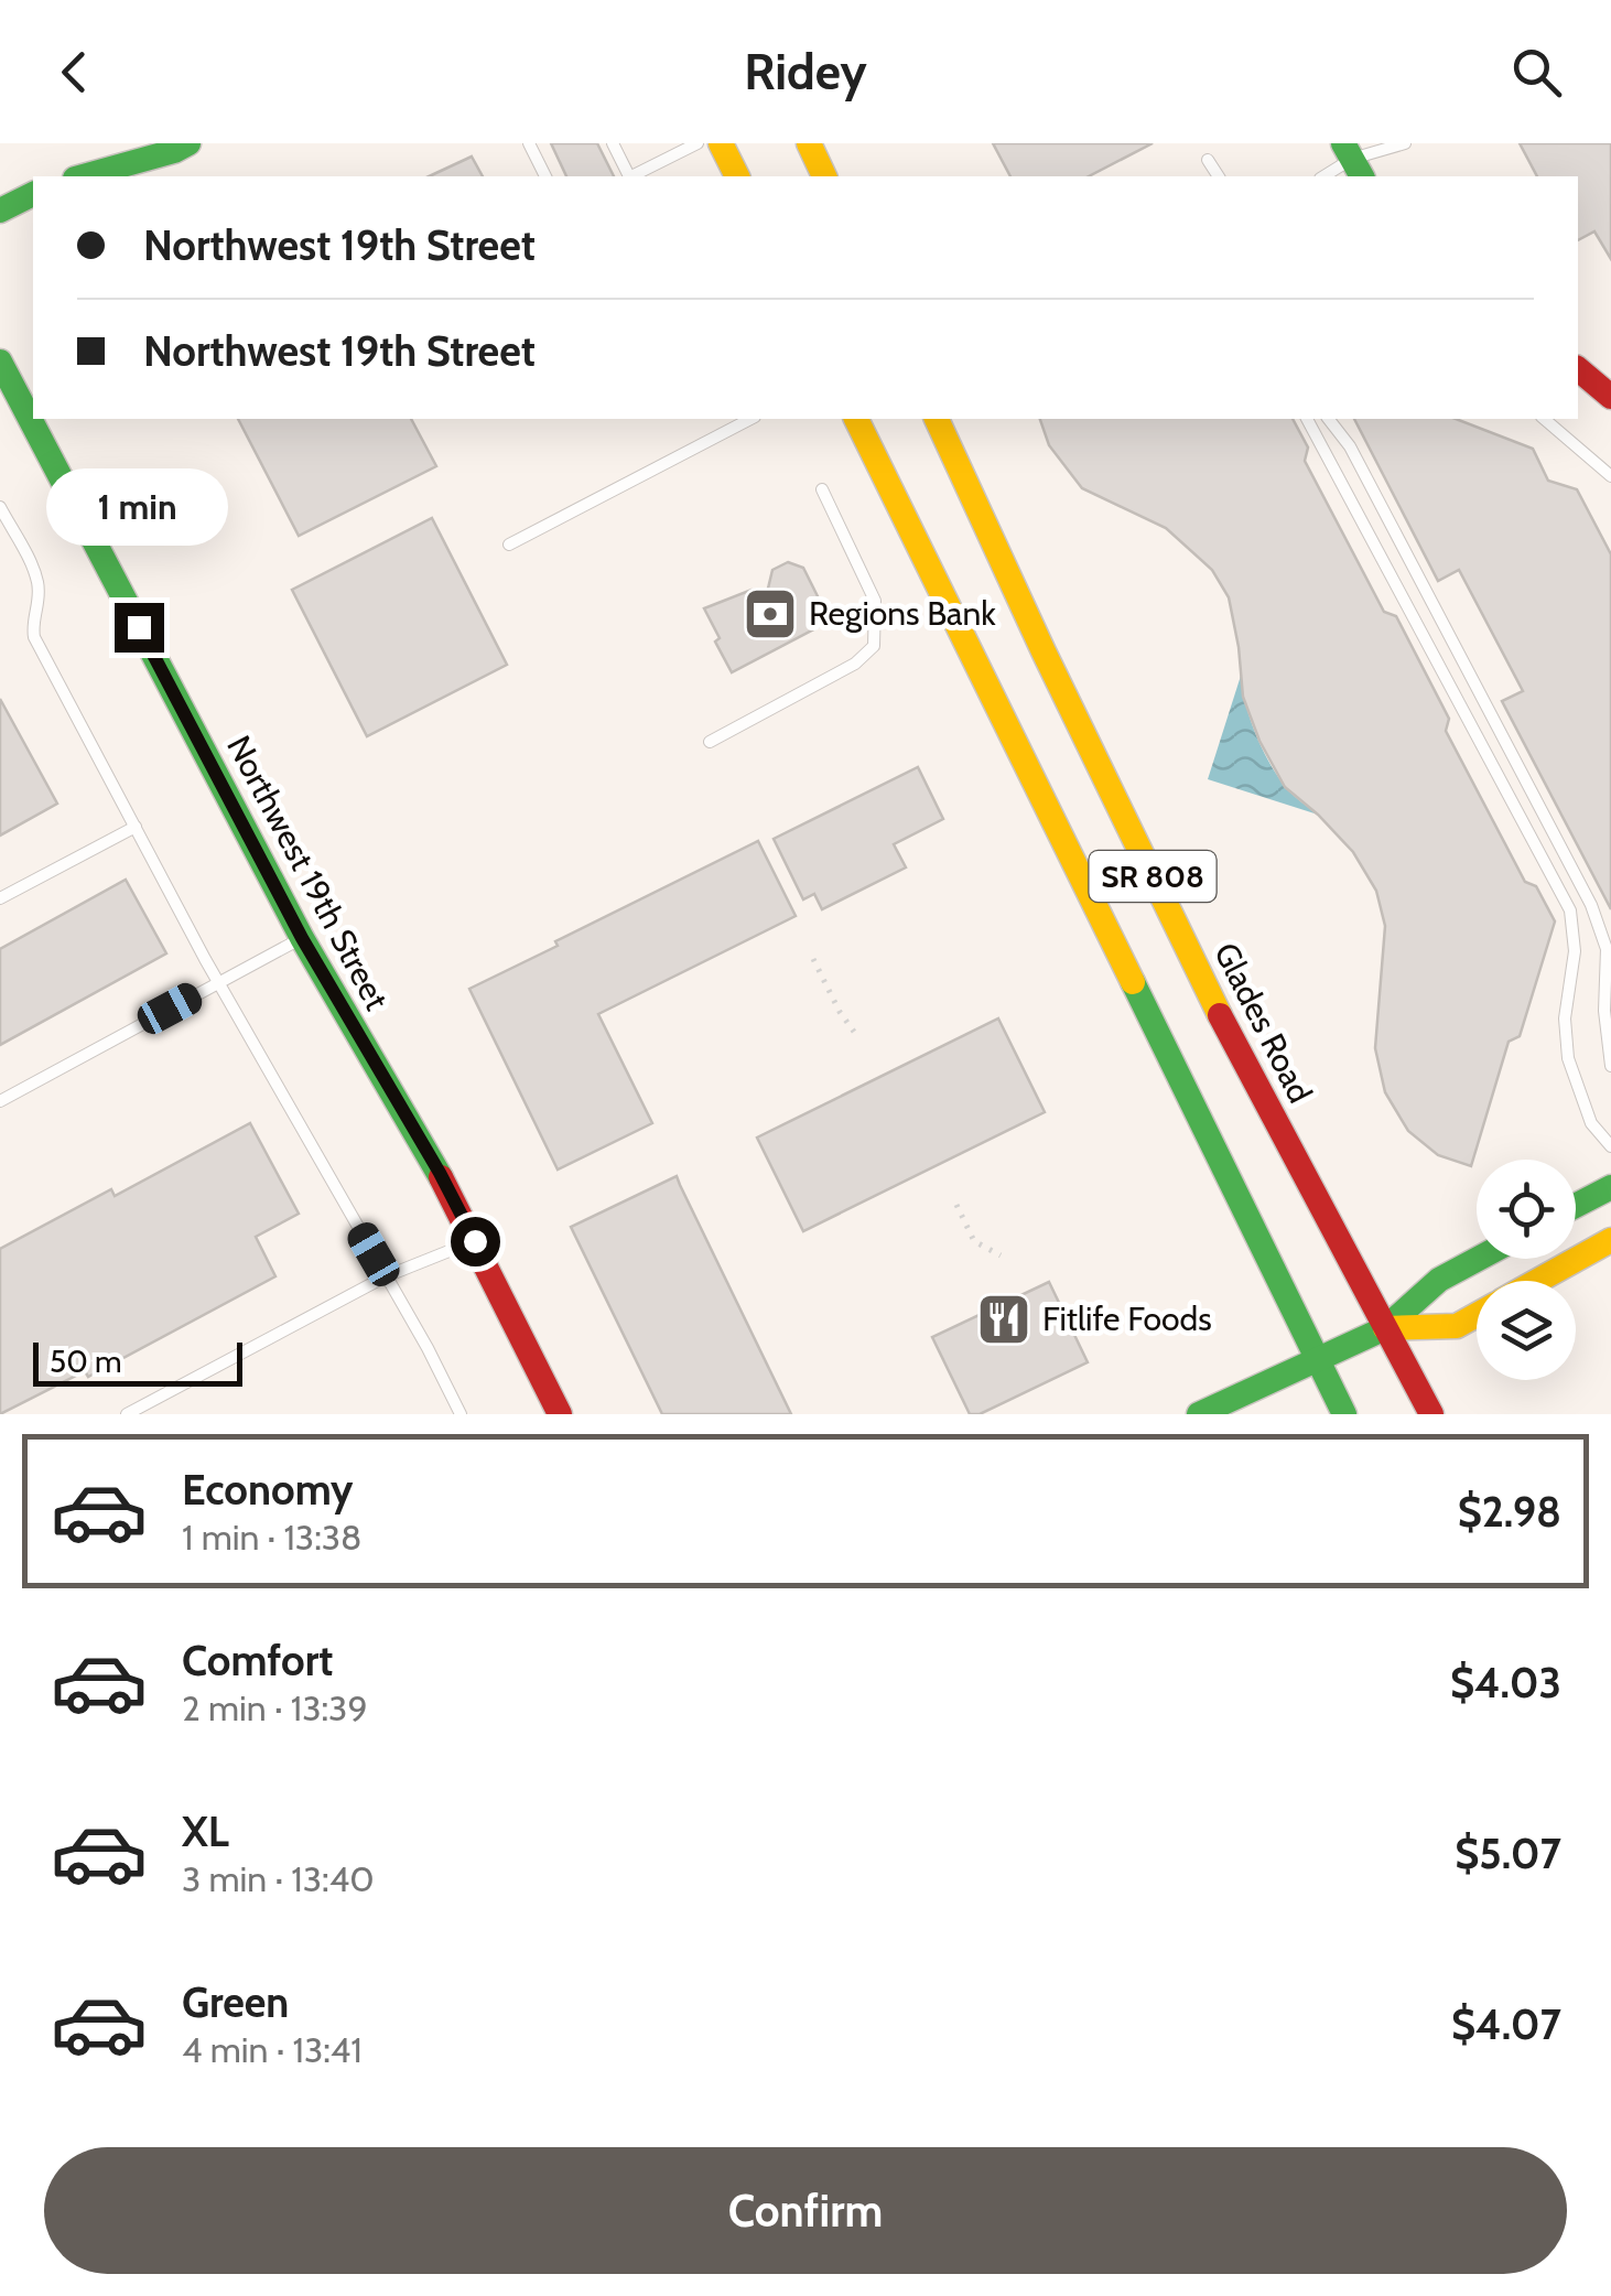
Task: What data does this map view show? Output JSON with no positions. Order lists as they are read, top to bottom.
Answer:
{
  "streets": {
    "main road": ["Northwest 19th Street", "SR 808", "Glades Road"]
  },
  "places": {
    "bank": ["Regions Bank"],
    "restaurant": ["Fitlife Foods"]
  },
  "scale_bar": "50 m",
  "page": {
    "header": "Ridey",
    "banner": ["Northwest 19th Street", "Northwest 19th Street"],
    "bubble": "1 min",
    "scale": "50 m",
    "list": [
      {
        "name": "Economy",
        "note": "1 min · 13:38",
        "value": "$2.98"
      },
      {
        "name": "Comfort",
        "note": "2 min · 13:39",
        "value": "$4.03"
      },
      {
        "name": "XL",
        "note": "3 min · 13:40",
        "value": "$5.07"
      },
      {
        "name": "Green",
        "note": "4 min · 13:41",
        "value": "$4.07"
      }
    ],
    "buttons": "Confirm"
  }
}
